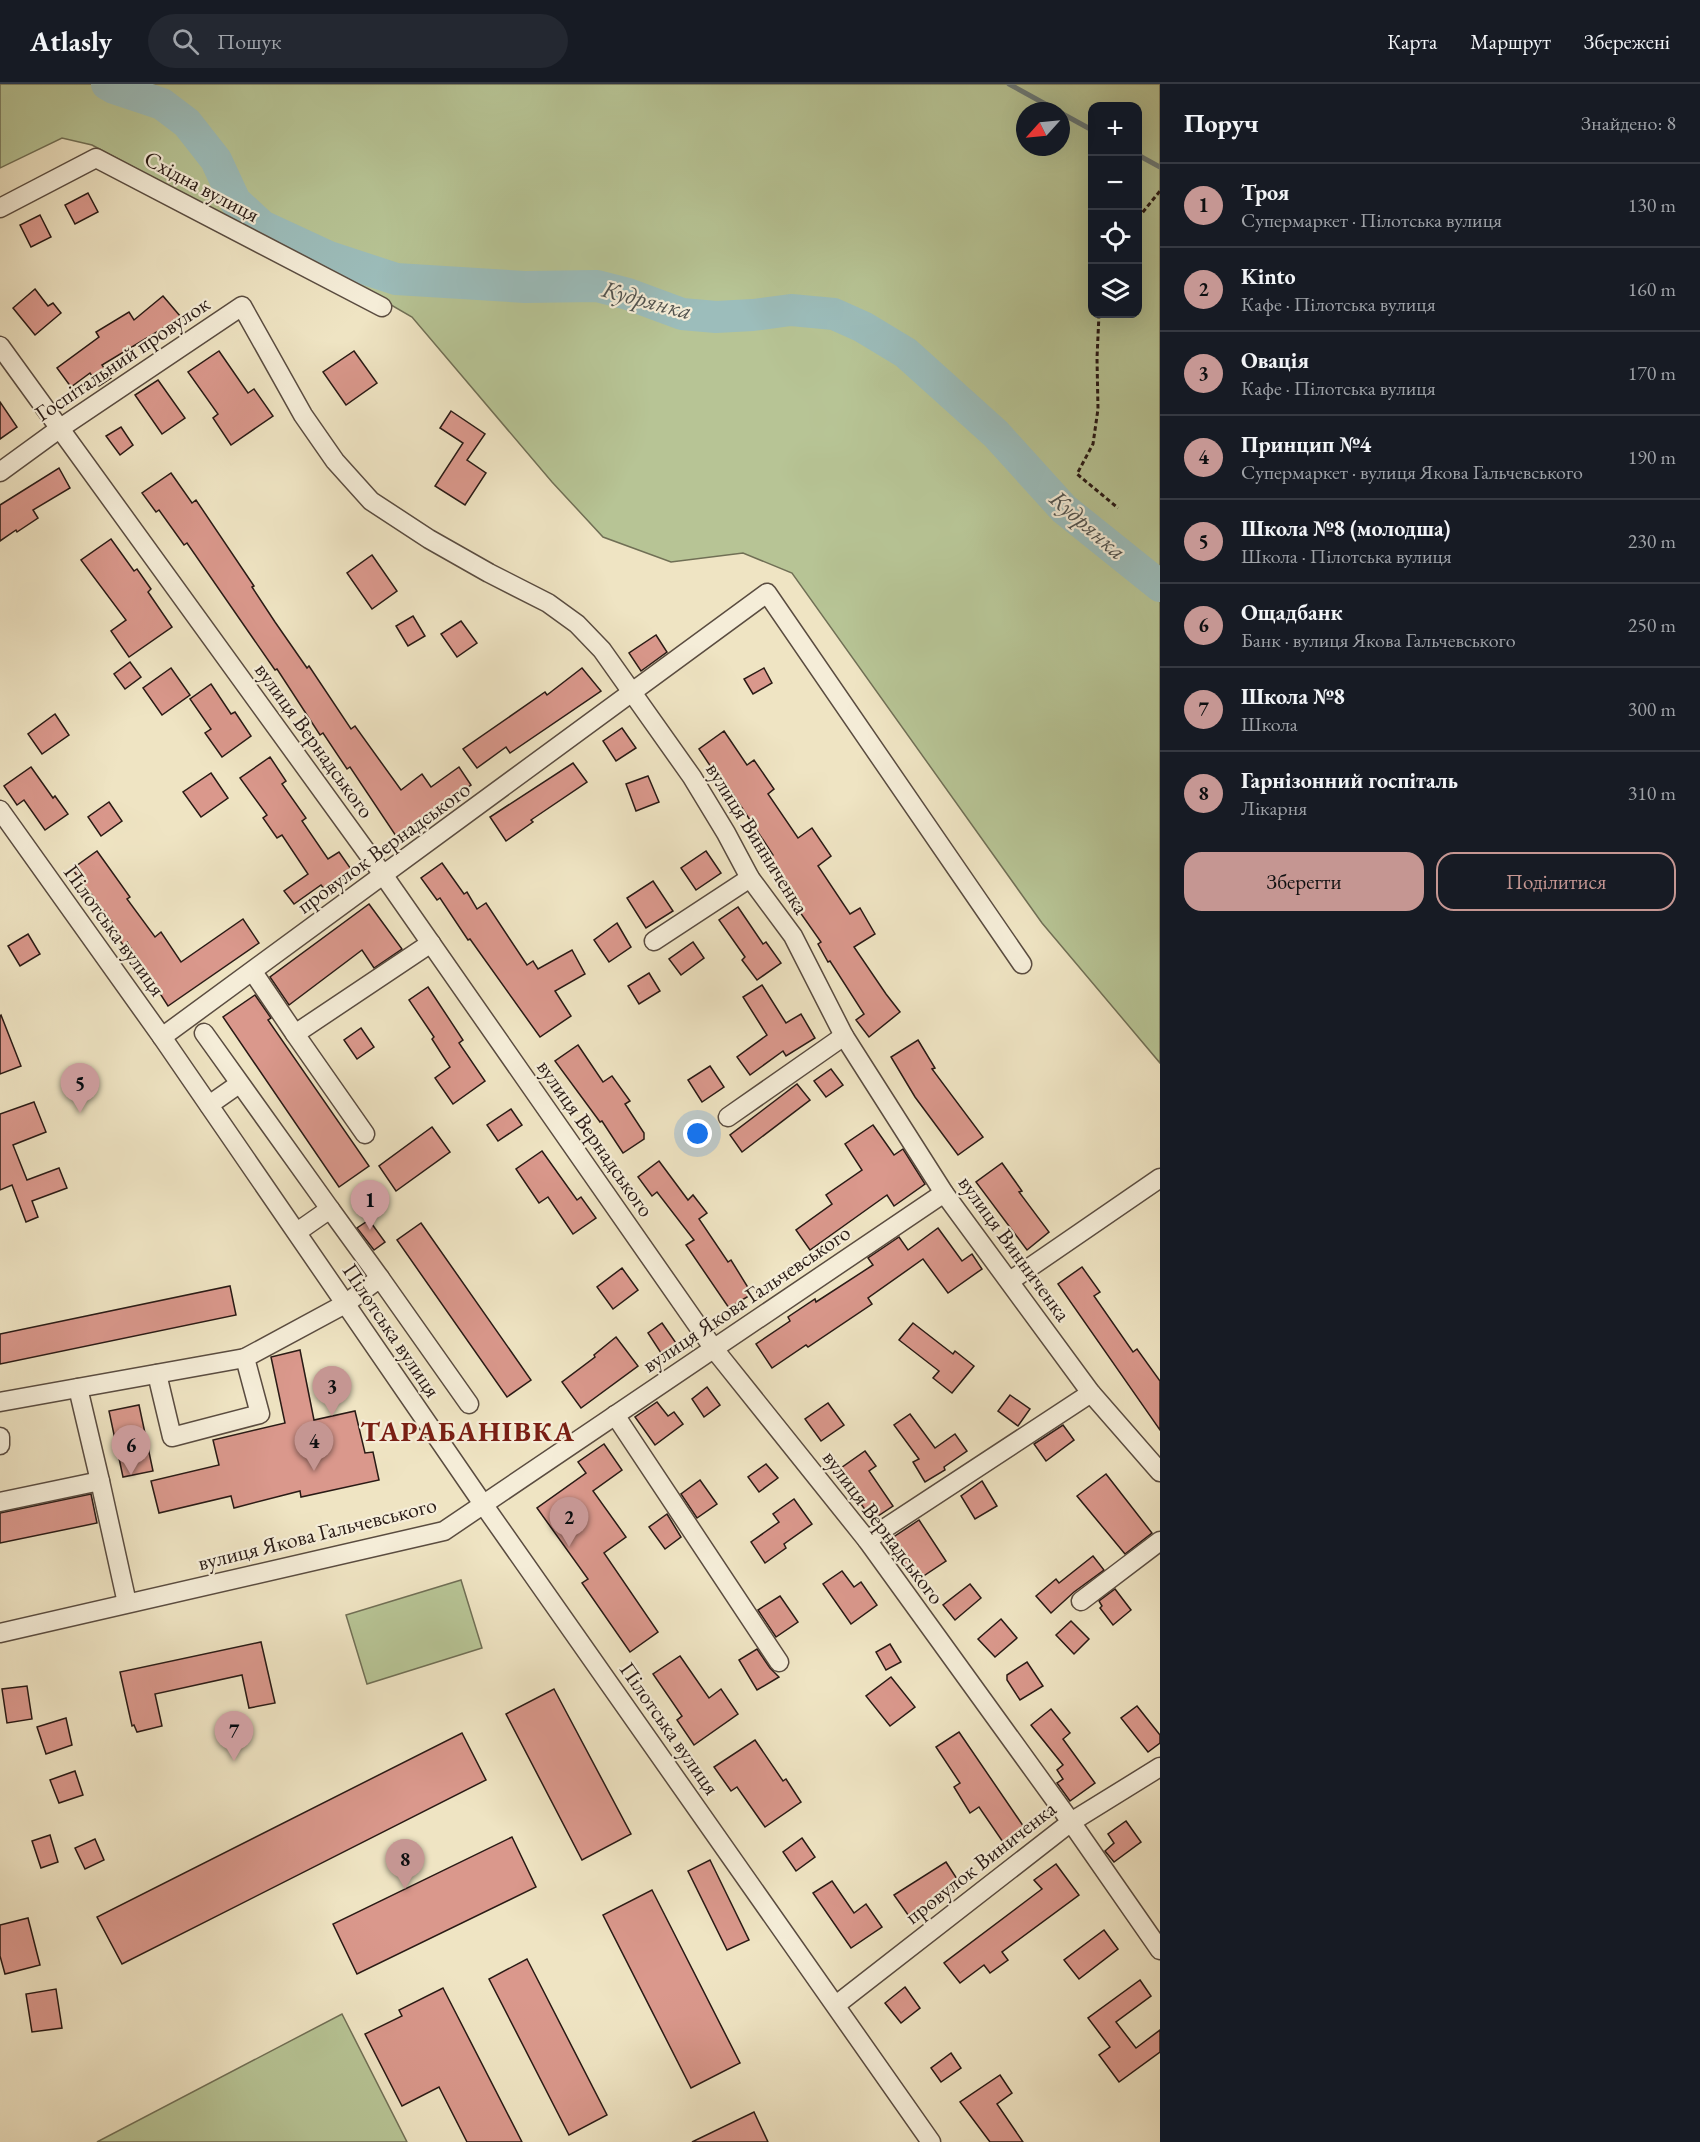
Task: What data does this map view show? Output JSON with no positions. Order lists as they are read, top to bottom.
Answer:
{
  "streets": {
    "street": [
      "Східна вулиця",
      "Госпітальний провулок",
      "вулиця Вернадського",
      "вулиця Винниченка",
      "провулок Вернадського",
      "Пілотська вулиця",
      "вулиця Якова Гальчевського",
      "провулок Виниченка"
    ]
  },
  "crossings": [
    ["Госпітальний провулок", "вулиця Вернадського"],
    ["Госпітальний провулок", "вулиця Винниченка"],
    ["вулиця Вернадського", "провулок Вернадського"],
    ["вулиця Вернадського", "вулиця Якова Гальчевського"],
    ["вулиця Вернадського", "провулок Виниченка"],
    ["вулиця Винниченка", "провулок Вернадського"],
    ["вулиця Винниченка", "вулиця Якова Гальчевського"],
    ["провулок Вернадського", "Пілотська вулиця"],
    ["Пілотська вулиця", "вулиця Якова Гальчевського"],
    ["Пілотська вулиця", "провулок Виниченка"]
  ],
  "districts": ["ТАРАБАНІВКА"],
  "water": ["Кудрянка"],
  "north": "bottom left",
  "page": {
    "header": "Atlasly",
    "search": "Пошук",
    "nav": ["Карта", "Маршрут", "Збережені"],
    "heading": ["Поруч", "Знайдено: 8"],
    "map_buttons": ["+", "−"],
    "list": [
      {
        "mark": "1",
        "name": "Троя",
        "note": "Супермаркет · Пілотська вулиця",
        "value": "130 m"
      },
      {
        "mark": "2",
        "name": "Kinto",
        "note": "Кафе · Пілотська вулиця",
        "value": "160 m"
      },
      {
        "mark": "3",
        "name": "Овація",
        "note": "Кафе · Пілотська вулиця",
        "value": "170 m"
      },
      {
        "mark": "4",
        "name": "Принцип №4",
        "note": "Супермаркет · вулиця Якова Гальчевського",
        "value": "190 m"
      },
      {
        "mark": "5",
        "name": "Школа №8 (молодша)",
        "note": "Школа · Пілотська вулиця",
        "value": "230 m"
      },
      {
        "mark": "6",
        "name": "Ощадбанк",
        "note": "Банк · вулиця Якова Гальчевського",
        "value": "250 m"
      },
      {
        "mark": "7",
        "name": "Школа №8",
        "note": "Школа",
        "value": "300 m"
      },
      {
        "mark": "8",
        "name": "Гарнізонний госпіталь",
        "note": "Лікарня",
        "value": "310 m"
      }
    ],
    "buttons": ["Зберегти", "Поділитися"],
    "pins": [
      "5",
      "1",
      "3",
      "4",
      "6",
      "2",
      "7",
      "8"
    ]
  }
}
